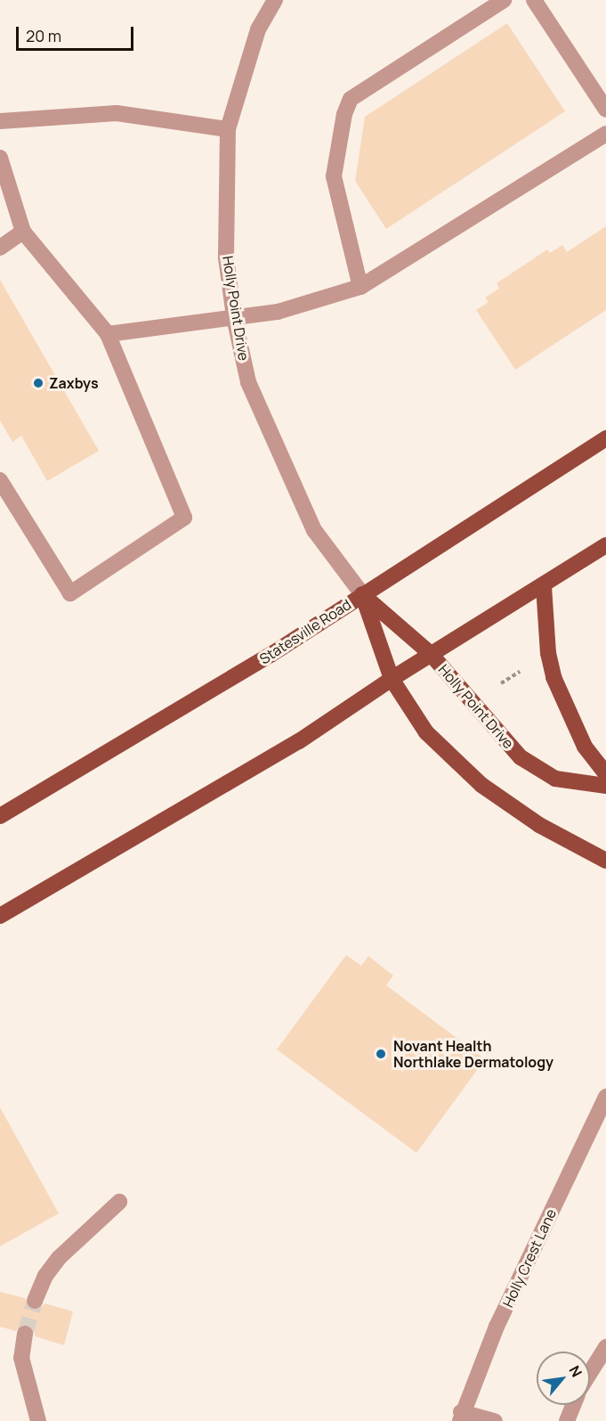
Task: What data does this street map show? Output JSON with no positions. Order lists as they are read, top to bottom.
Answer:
{
  "streets": {
    "main road": ["Holly Point Drive", "Statesville Road"],
    "street": ["Holly Crest Lane"]
  },
  "crossings": [
    ["Holly Point Drive", "Statesville Road"]
  ],
  "places": ["Zaxbys", "Novant Health Northlake Dermatology"],
  "scale_bar": "20 m",
  "north": "top right"
}
